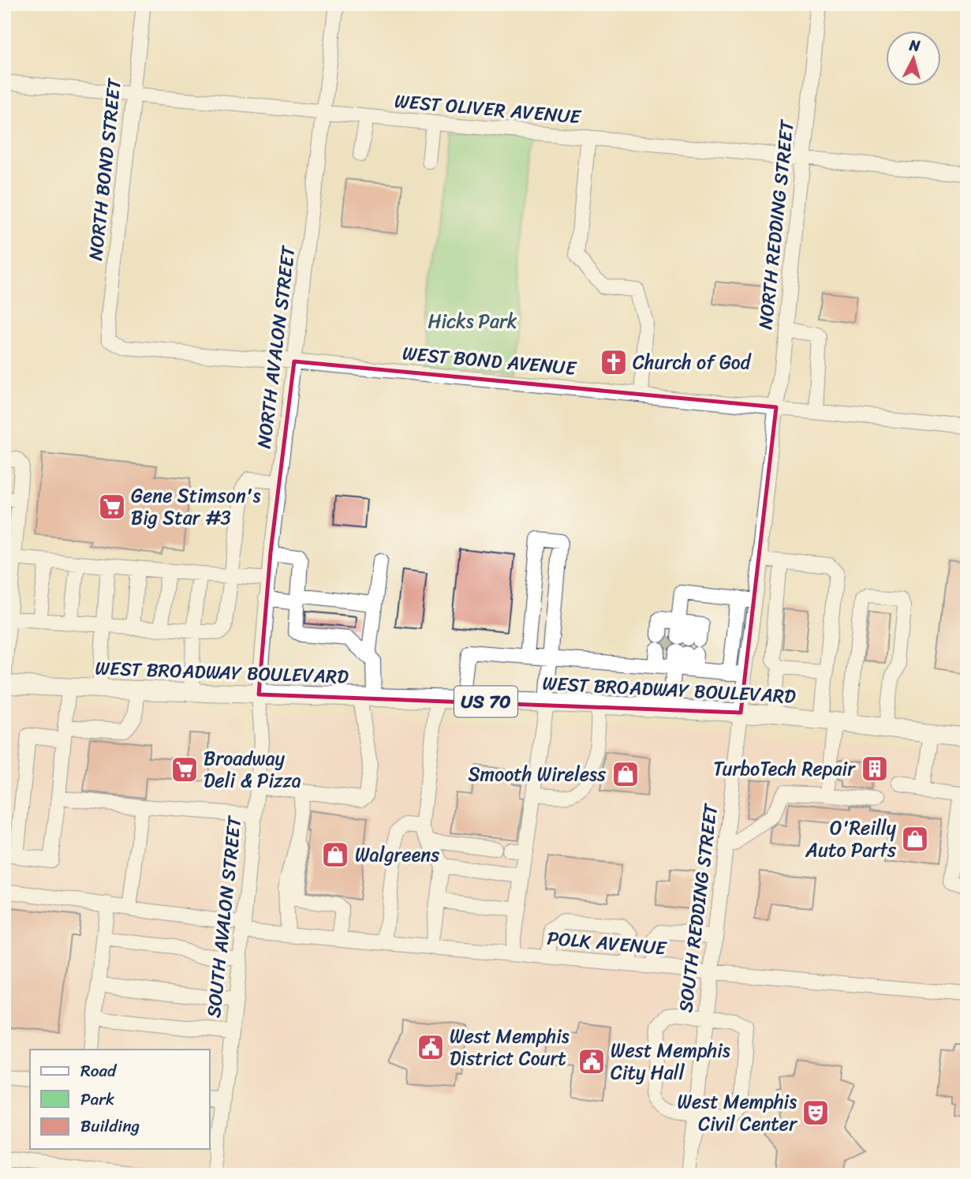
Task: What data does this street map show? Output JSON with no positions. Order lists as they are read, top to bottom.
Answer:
{
  "streets": {
    "main road": ["WEST BROADWAY BOULEVARD", "US 70"],
    "street": [
      "WEST OLIVER AVENUE",
      "NORTH BOND STREET",
      "NORTH REDDING STREET",
      "NORTH AVALON STREET",
      "WEST BOND AVENUE",
      "SOUTH REDDING STREET",
      "SOUTH AVALON STREET",
      "POLK AVENUE"
    ]
  },
  "crossings": [
    ["WEST OLIVER AVENUE", "NORTH BOND STREET"],
    ["WEST OLIVER AVENUE", "NORTH REDDING STREET"],
    ["WEST OLIVER AVENUE", "NORTH AVALON STREET"],
    ["NORTH BOND STREET", "WEST BOND AVENUE"],
    ["NORTH REDDING STREET", "WEST BOND AVENUE"],
    ["NORTH REDDING STREET", "WEST BROADWAY BOULEVARD"],
    ["NORTH REDDING STREET", "SOUTH REDDING STREET"],
    ["NORTH AVALON STREET", "WEST BOND AVENUE"],
    ["NORTH AVALON STREET", "WEST BROADWAY BOULEVARD"],
    ["NORTH AVALON STREET", "SOUTH AVALON STREET"],
    ["WEST BROADWAY BOULEVARD", "SOUTH REDDING STREET"],
    ["WEST BROADWAY BOULEVARD", "SOUTH AVALON STREET"],
    ["SOUTH REDDING STREET", "POLK AVENUE"],
    ["SOUTH AVALON STREET", "POLK AVENUE"]
  ],
  "parks": ["Hicks Park"],
  "places": {
    "church": ["Church of God"],
    "supermarket": ["Gene Stimson's Big Star #3", "Broadway Deli & Pizza"],
    "building": ["TurboTech Repair"],
    "shop": ["Smooth Wireless", "O'Reilly Auto Parts", "Walgreens"],
    "public building": ["West Memphis District Court", "West Memphis City Hall"],
    "theatre": ["West Memphis Civil Center"]
  },
  "legend": ["Road", "Park", "Building"],
  "north": "top"
}
